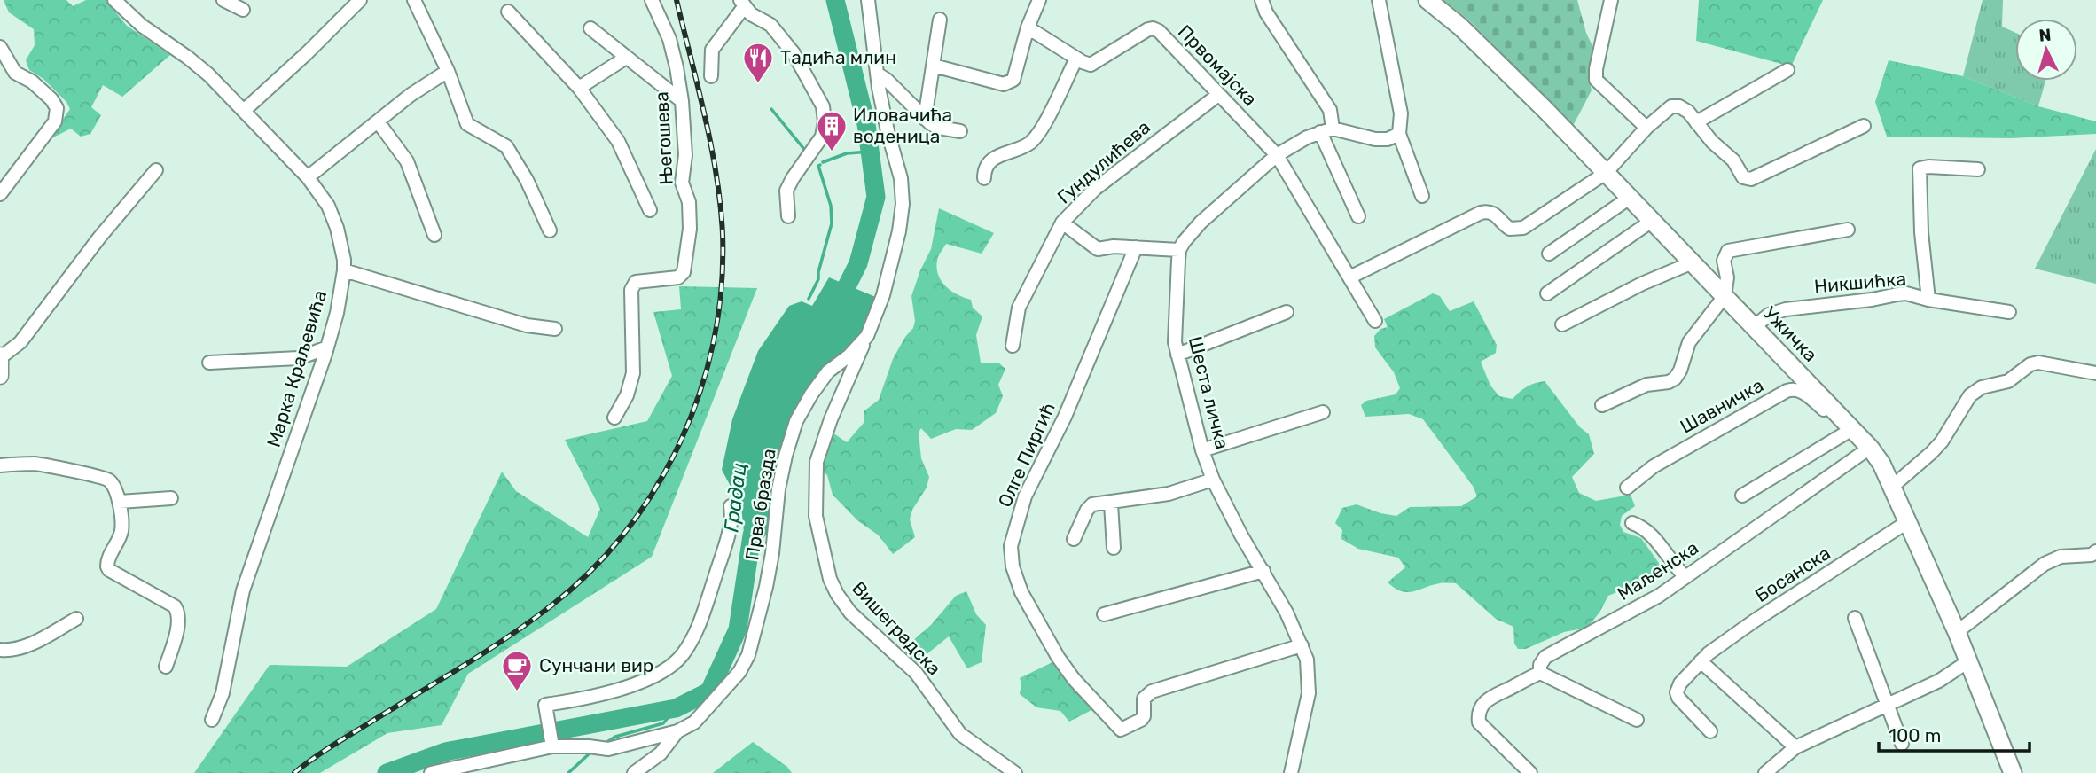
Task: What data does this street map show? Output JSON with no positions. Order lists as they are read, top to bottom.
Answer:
{
  "streets": {
    "main road": ["Ужичка"],
    "street": [
      "Првомајска",
      "Његошева",
      "Гундулићева",
      "Никшићка",
      "Марка Краљевића",
      "Шеста личка",
      "Шавничка",
      "Олге Пиргић",
      "Прва бразда",
      "Маљенска",
      "Босанска",
      "Вишеградска"
    ]
  },
  "crossings": [
    ["Првомајска", "Гундулићева"],
    ["Никшићка", "Ужичка"],
    ["Ужичка", "Шавничка"],
    ["Ужичка", "Маљенска"],
    ["Ужичка", "Босанска"],
    ["Шеста личка", "Олге Пиргић"],
    ["Прва бразда", "Вишеградска"]
  ],
  "water": ["Градац"],
  "places": {
    "restaurant": ["Тадића млин"],
    "building": ["Иловачића воденица"],
    "cafe": ["Сунчани вир"]
  },
  "scale_bar": "100 m",
  "north": "top"
}
